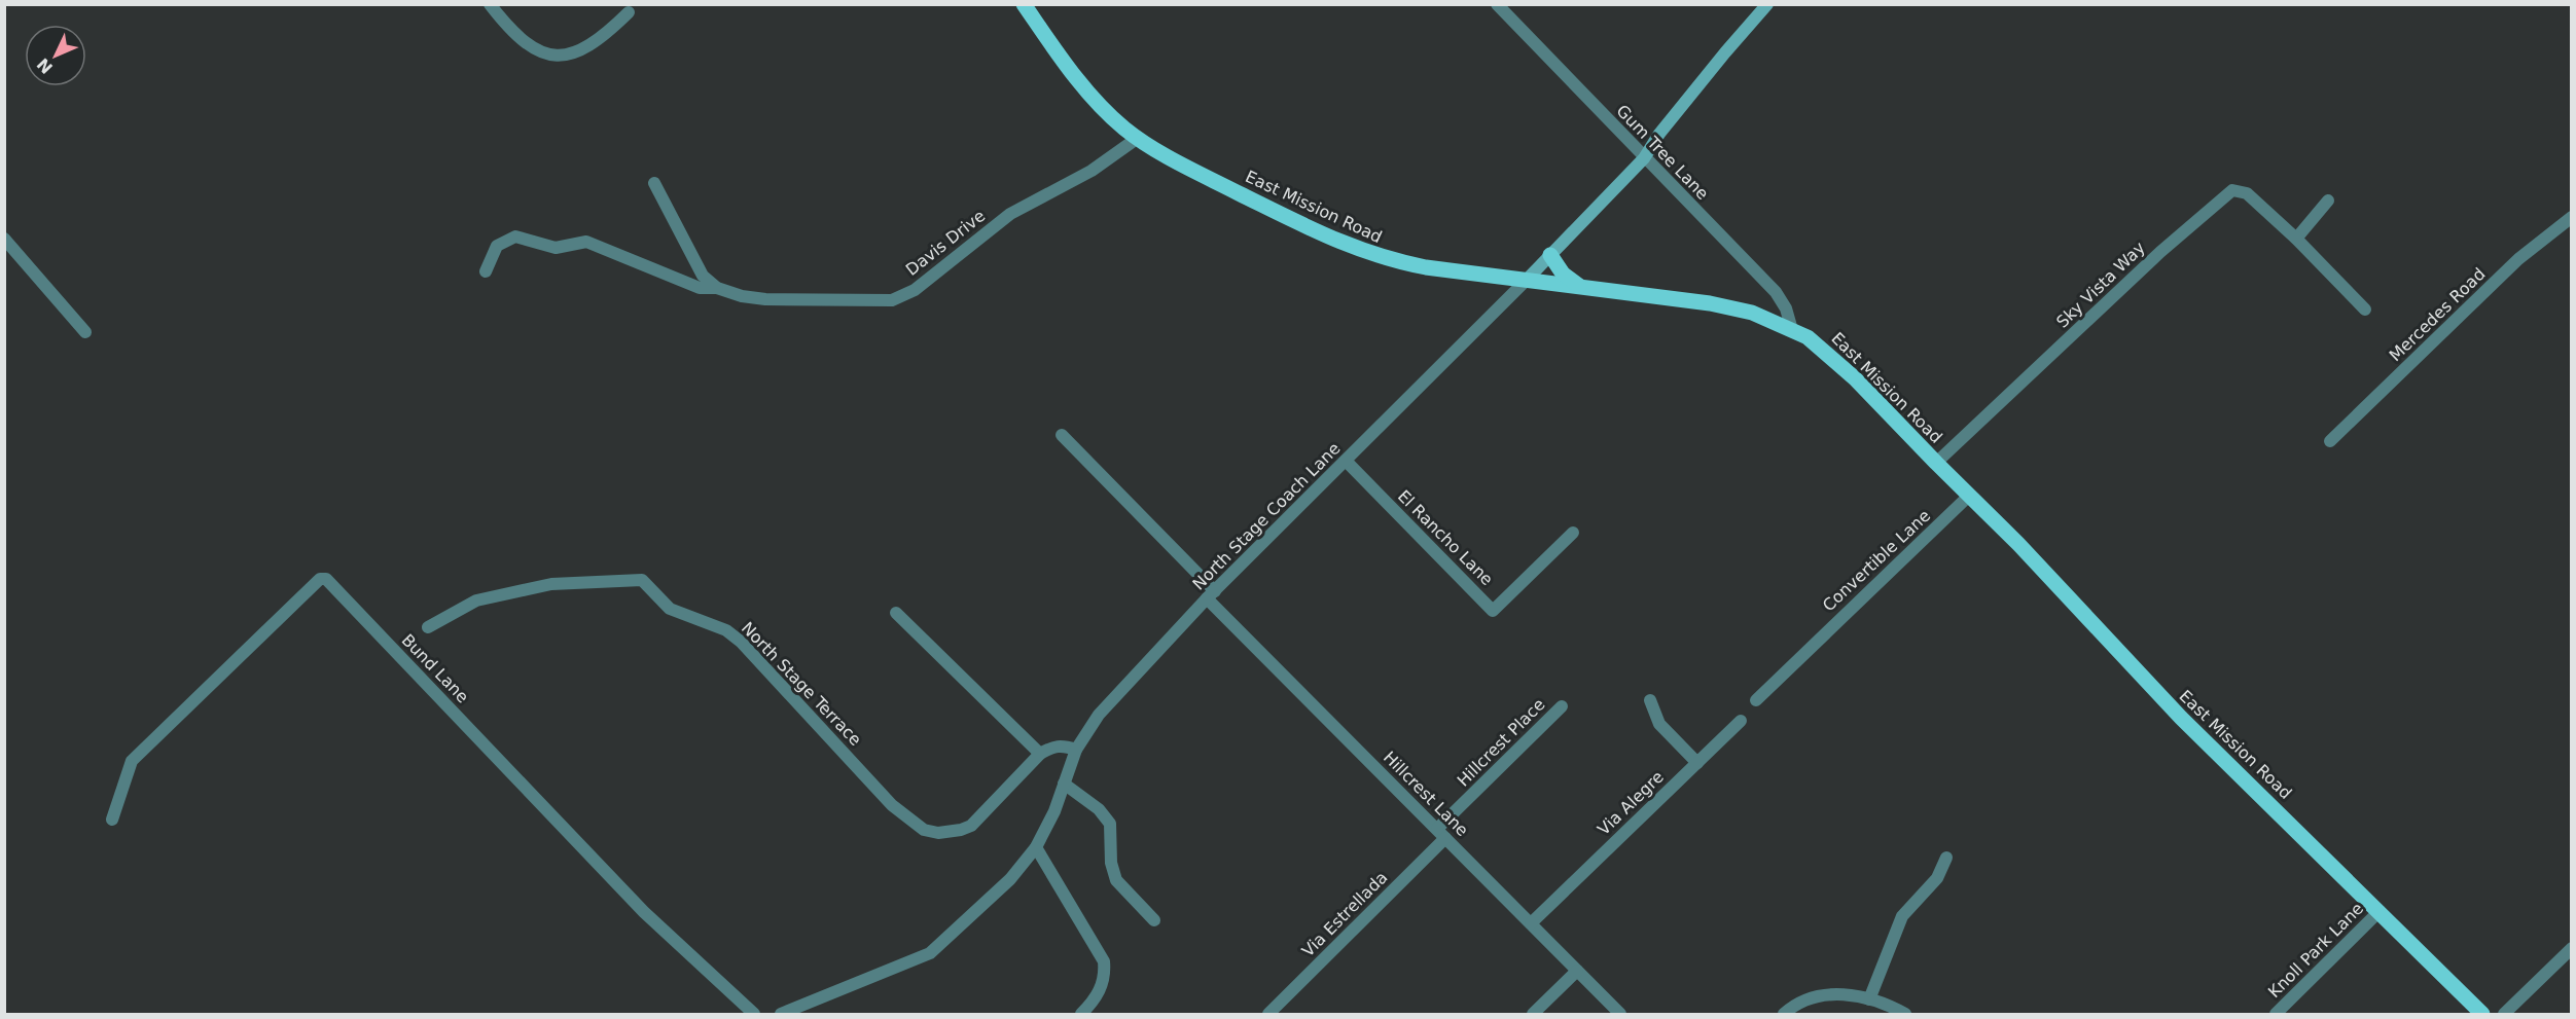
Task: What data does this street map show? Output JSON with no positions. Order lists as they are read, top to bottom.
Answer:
{
  "streets": {
    "main road": ["East Mission Road", "North Stage Coach Lane"],
    "street": [
      "Gum Tree Lane",
      "Davis Drive",
      "Sky Vista Way",
      "Mercedes Road",
      "El Rancho Lane",
      "Convertible Lane",
      "Bund Lane",
      "North Stage Terrace",
      "Hillcrest Place",
      "Hillcrest Lane",
      "Via Alegre",
      "Via Estrellada",
      "Knoll Park Lane"
    ]
  },
  "crossings": [
    ["Gum Tree Lane", "East Mission Road"],
    ["Gum Tree Lane", "North Stage Coach Lane"],
    ["East Mission Road", "Davis Drive"],
    ["East Mission Road", "Sky Vista Way"],
    ["East Mission Road", "North Stage Coach Lane"],
    ["East Mission Road", "Convertible Lane"],
    ["East Mission Road", "Knoll Park Lane"],
    ["North Stage Coach Lane", "El Rancho Lane"],
    ["North Stage Coach Lane", "Hillcrest Lane"],
    ["Hillcrest Place", "Hillcrest Lane"],
    ["Hillcrest Place", "Via Estrellada"],
    ["Hillcrest Lane", "Via Alegre"],
    ["Hillcrest Lane", "Via Estrellada"]
  ],
  "north": "bottom left"
}
